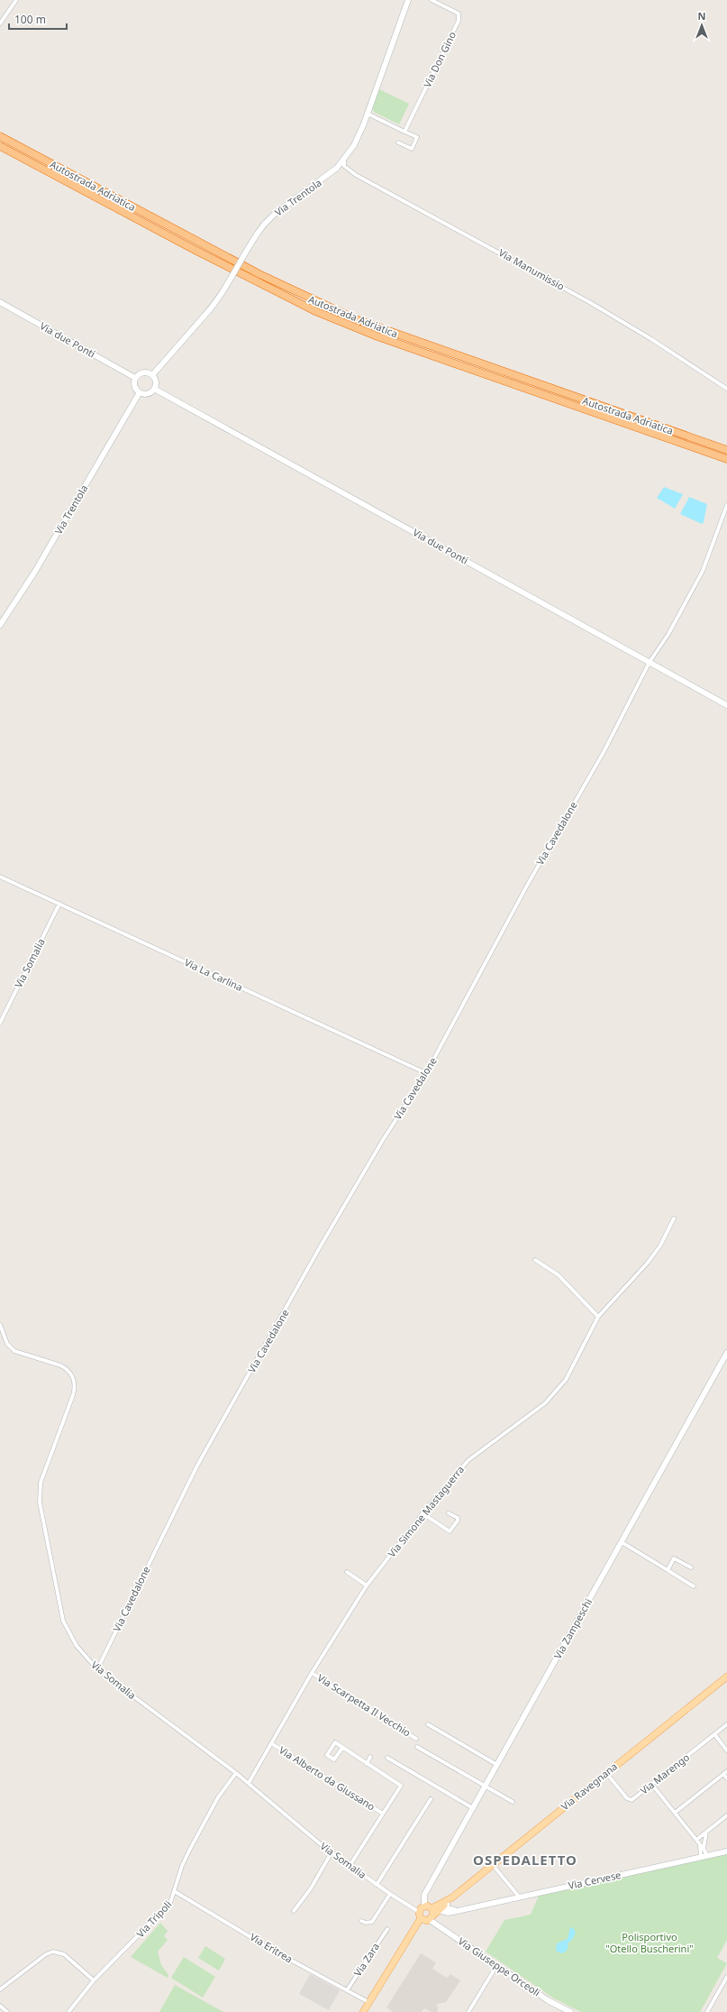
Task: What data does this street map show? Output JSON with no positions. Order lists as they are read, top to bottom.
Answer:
{
  "streets": {
    "highway": ["Autostrada Adriatica"],
    "main road": ["Via Ravegnana"],
    "street": [
      "Via Don Gino",
      "Via Trentola",
      "Via Manumissio",
      "Via due Ponti",
      "Via Cavedalone",
      "Via Somalia",
      "Via La Carlina",
      "Via Simone Mastaguerra",
      "Via Zampeschi",
      "Via Scarpetta Il Vecchio",
      "Via Marengo",
      "Via Alberto da Giussano",
      "Via Cervese",
      "Via Tripoli",
      "Via Eritrea",
      "Via Zara",
      "Via Giuseppe Orceoli"
    ]
  },
  "crossings": [
    ["Via Trentola", "Via Manumissio"],
    ["Via Trentola", "Via due Ponti"],
    ["Via due Ponti", "Via Cavedalone"],
    ["Via Cavedalone", "Via Somalia"],
    ["Via Cavedalone", "Via La Carlina"],
    ["Via Somalia", "Via La Carlina"],
    ["Via Somalia", "Via Simone Mastaguerra"],
    ["Via Somalia", "Via Tripoli"],
    ["Via Simone Mastaguerra", "Via Scarpetta Il Vecchio"],
    ["Via Simone Mastaguerra", "Via Alberto da Giussano"],
    ["Via Marengo", "Via Ravegnana"],
    ["Via Ravegnana", "Via Cervese"],
    ["Via Ravegnana", "Via Giuseppe Orceoli"],
    ["Via Tripoli", "Via Eritrea"],
    ["Via Eritrea", "Via Zara"]
  ],
  "districts": ["OSPEDALETTO"],
  "parks": ["Polisportivo \"Otello Buscherini\""],
  "scale_bar": "100 m",
  "north": "top"
}
